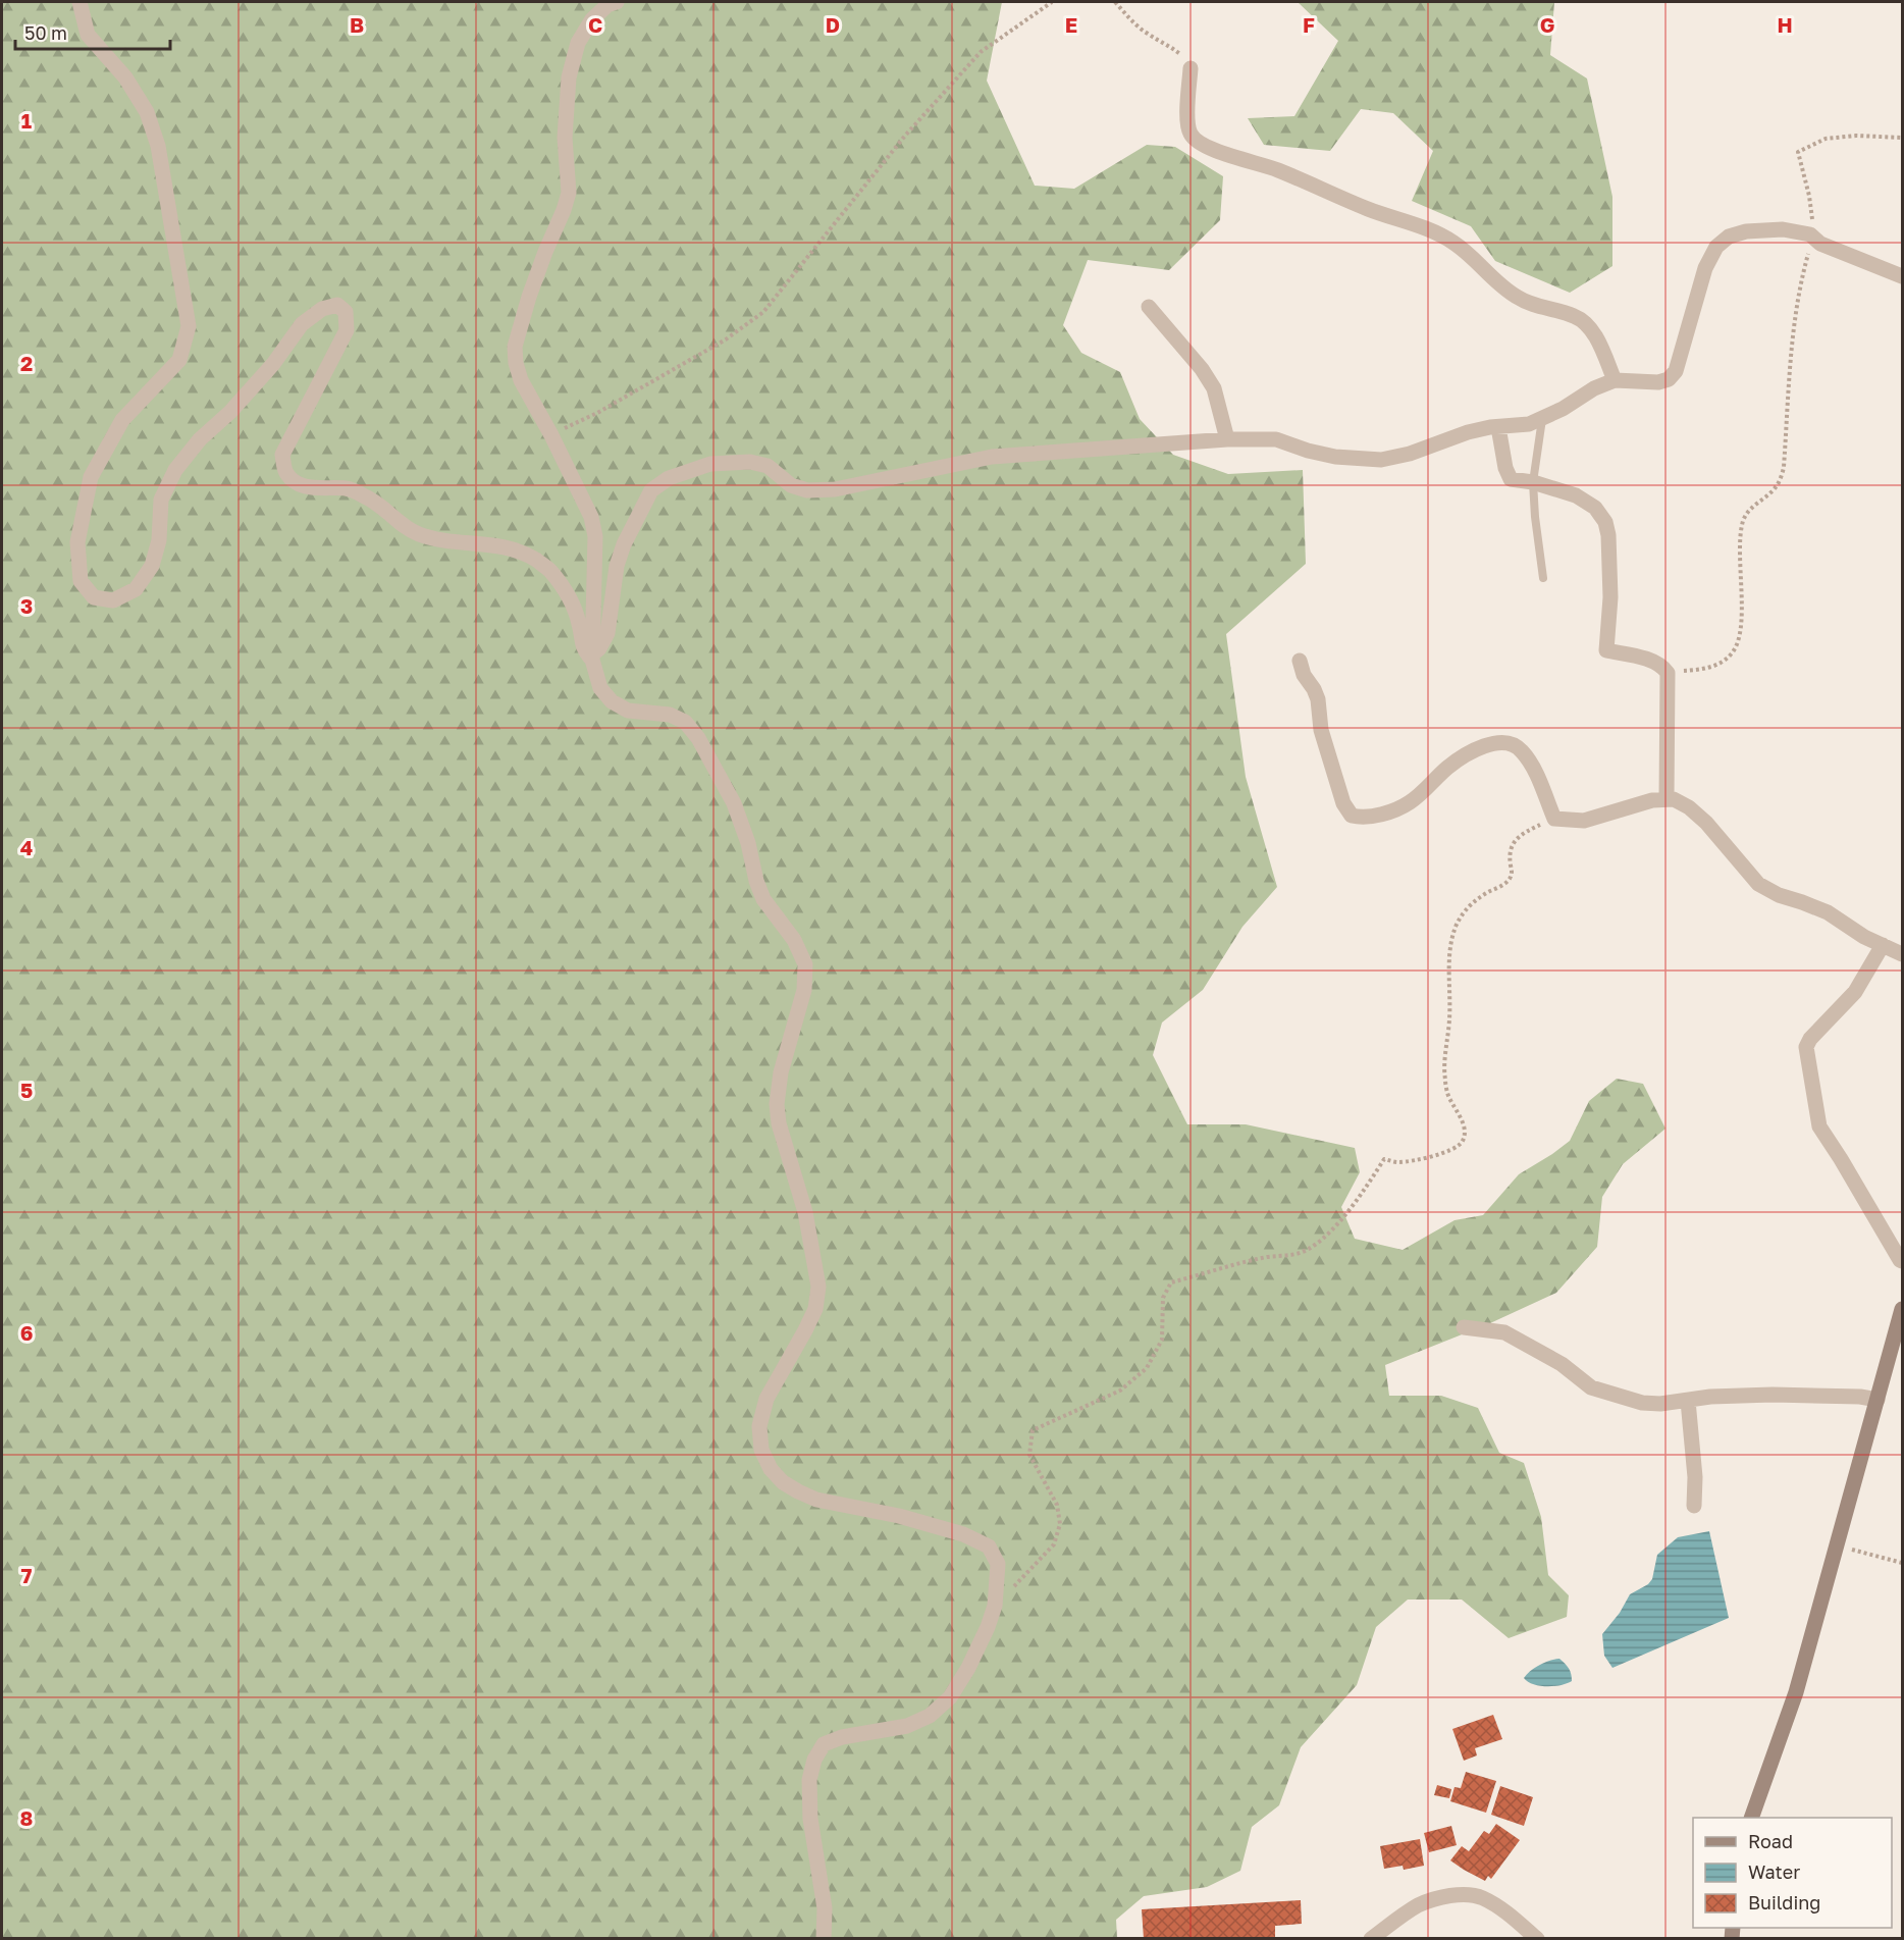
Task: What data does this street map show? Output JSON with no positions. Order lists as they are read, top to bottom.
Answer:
{
  "legend": ["Road", "Water", "Building"],
  "scale_bar": "50 m",
  "grid": {
    "columns": [
      "B",
      "C",
      "D",
      "E",
      "F",
      "G",
      "H"
    ],
    "rows": [
      "1",
      "2",
      "3",
      "4",
      "5",
      "6",
      "7",
      "8"
    ]
  }
}
